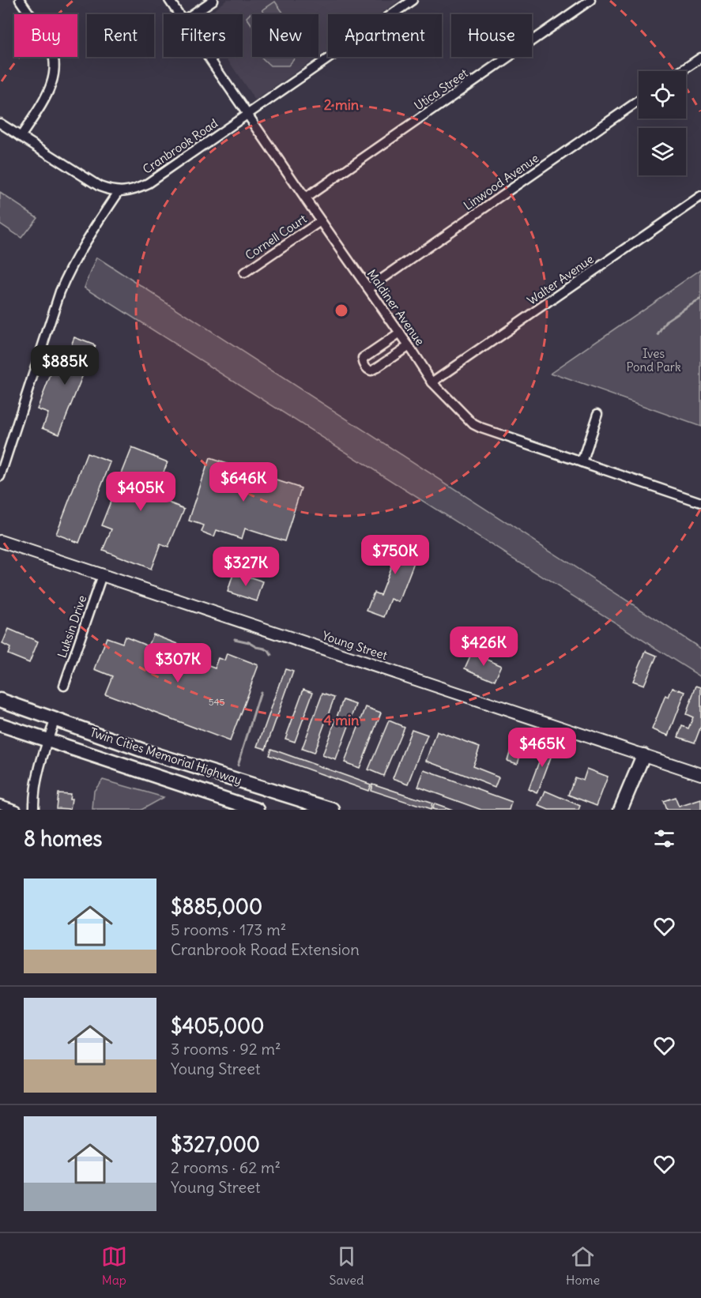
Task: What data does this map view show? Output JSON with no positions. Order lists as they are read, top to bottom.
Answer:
{
  "streets": {
    "main road": ["Twin Cities Memorial Highway"],
    "street": [
      "Utica Street",
      "Cranbrook Road",
      "Linwood Avenue",
      "Cornell Court",
      "Walter Avenue",
      "Maldiner Avenue",
      "Luksin Drive",
      "Young Street"
    ]
  },
  "crossings": [
    ["Utica Street", "Maldiner Avenue"],
    ["Cranbrook Road", "Maldiner Avenue"],
    ["Linwood Avenue", "Maldiner Avenue"],
    ["Cornell Court", "Maldiner Avenue"],
    ["Walter Avenue", "Maldiner Avenue"],
    ["Luksin Drive", "Young Street"]
  ],
  "parks": ["Ives Pond Park"],
  "house_numbers": ["545"],
  "page": {
    "chip": [
      "Buy",
      "Rent",
      "Filters",
      "New",
      "Apartment",
      "House"
    ],
    "price": [
      "$885K",
      "$646K",
      "$405K",
      "$750K",
      "$327K",
      "$426K",
      "$307K",
      "$465K"
    ],
    "heading": "8 homes",
    "list": [
      {
        "name": "$885,000",
        "note": "5 rooms · 173 m² · Cranbrook Road Extension"
      },
      {
        "name": "$405,000",
        "note": "3 rooms · 92 m² · Young Street"
      },
      {
        "name": "$327,000",
        "note": "2 rooms · 62 m² · Young Street"
      }
    ],
    "tabs": ["Map", "Saved", "Home"]
  },
  "rings": ["2 min", "4 min"]
}
